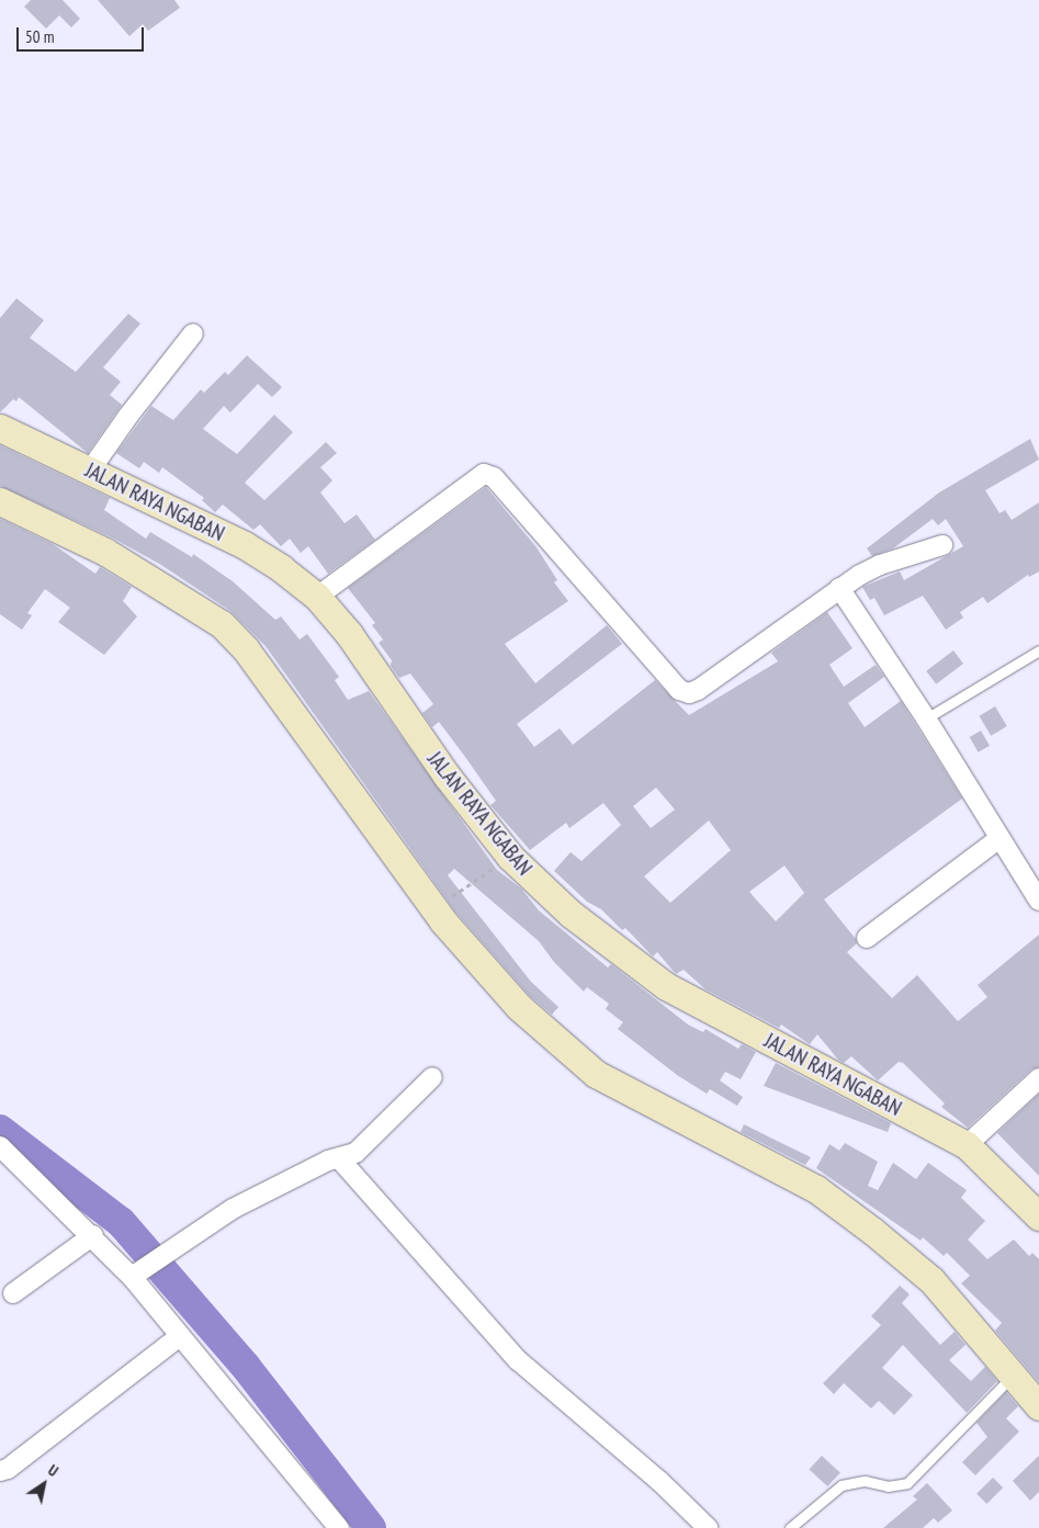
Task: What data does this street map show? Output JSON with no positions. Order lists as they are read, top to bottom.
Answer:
{
  "streets": {
    "street": ["JALAN RAYA NGABAN"]
  },
  "scale_bar": "50 m",
  "north": "top right"
}
